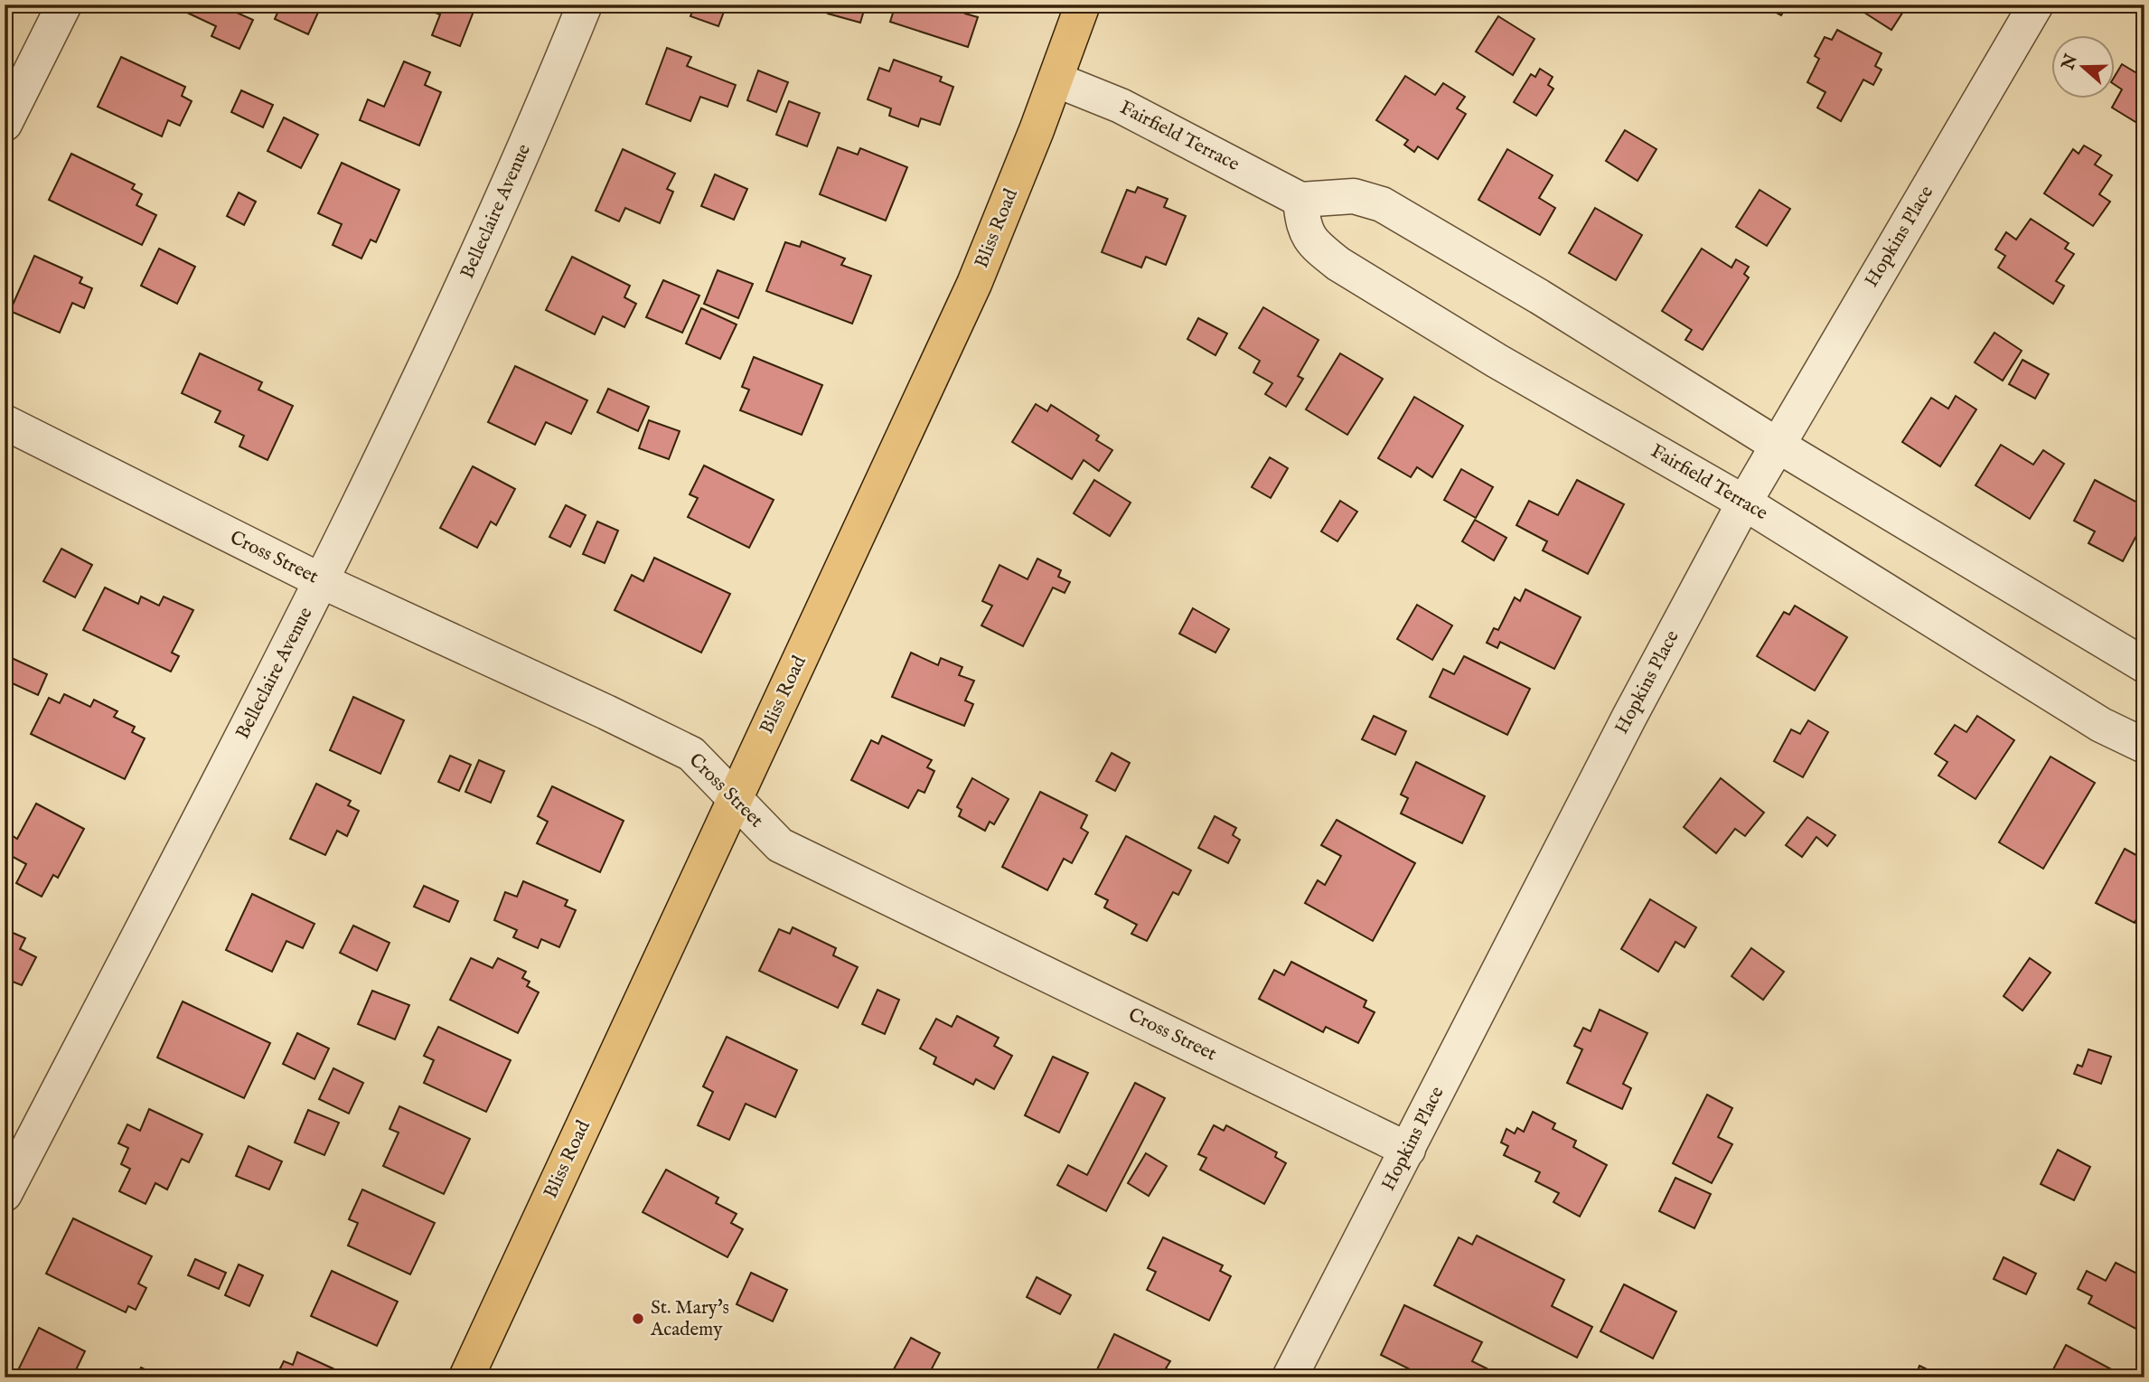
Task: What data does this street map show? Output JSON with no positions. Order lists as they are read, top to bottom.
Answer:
{
  "streets": {
    "main road": ["Bliss Road"],
    "street": [
      "Fairfield Terrace",
      "Belleclaire Avenue",
      "Hopkins Place",
      "Cross Street"
    ]
  },
  "crossings": [
    ["Fairfield Terrace", "Bliss Road"],
    ["Fairfield Terrace", "Hopkins Place"],
    ["Belleclaire Avenue", "Cross Street"],
    ["Bliss Road", "Cross Street"],
    ["Hopkins Place", "Cross Street"]
  ],
  "places": ["St. Mary's Academy"],
  "north": "left"
}
